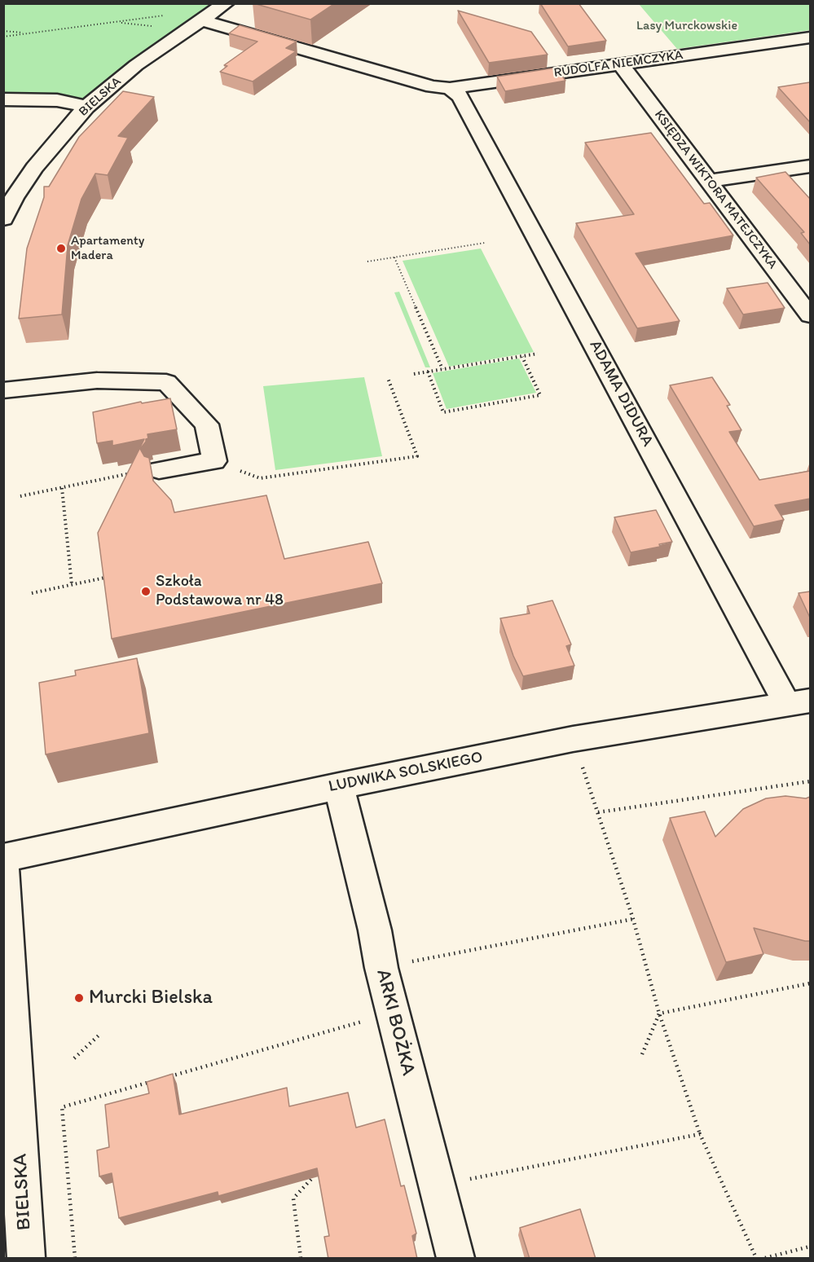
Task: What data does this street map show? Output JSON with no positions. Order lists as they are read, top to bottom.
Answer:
{
  "streets": {
    "street": [
      "RUDOLFA NIEMCZYKA",
      "BIELSKA",
      "KSIĘDZA WIKTORA MATEJCZYKA",
      "ADAMA DIDURA",
      "LUDWIKA SOLSKIEGO",
      "ARKI BOŻKA"
    ]
  },
  "crossings": [
    ["RUDOLFA NIEMCZYKA", "BIELSKA"],
    ["RUDOLFA NIEMCZYKA", "KSIĘDZA WIKTORA MATEJCZYKA"],
    ["RUDOLFA NIEMCZYKA", "ADAMA DIDURA"],
    ["ADAMA DIDURA", "LUDWIKA SOLSKIEGO"],
    ["LUDWIKA SOLSKIEGO", "ARKI BOŻKA"]
  ],
  "parks": ["Lasy Murckowskie"],
  "places": ["Apartamenty Madera", "Szkoła Podstawowa nr 48", "Murcki Bielska"]
}
